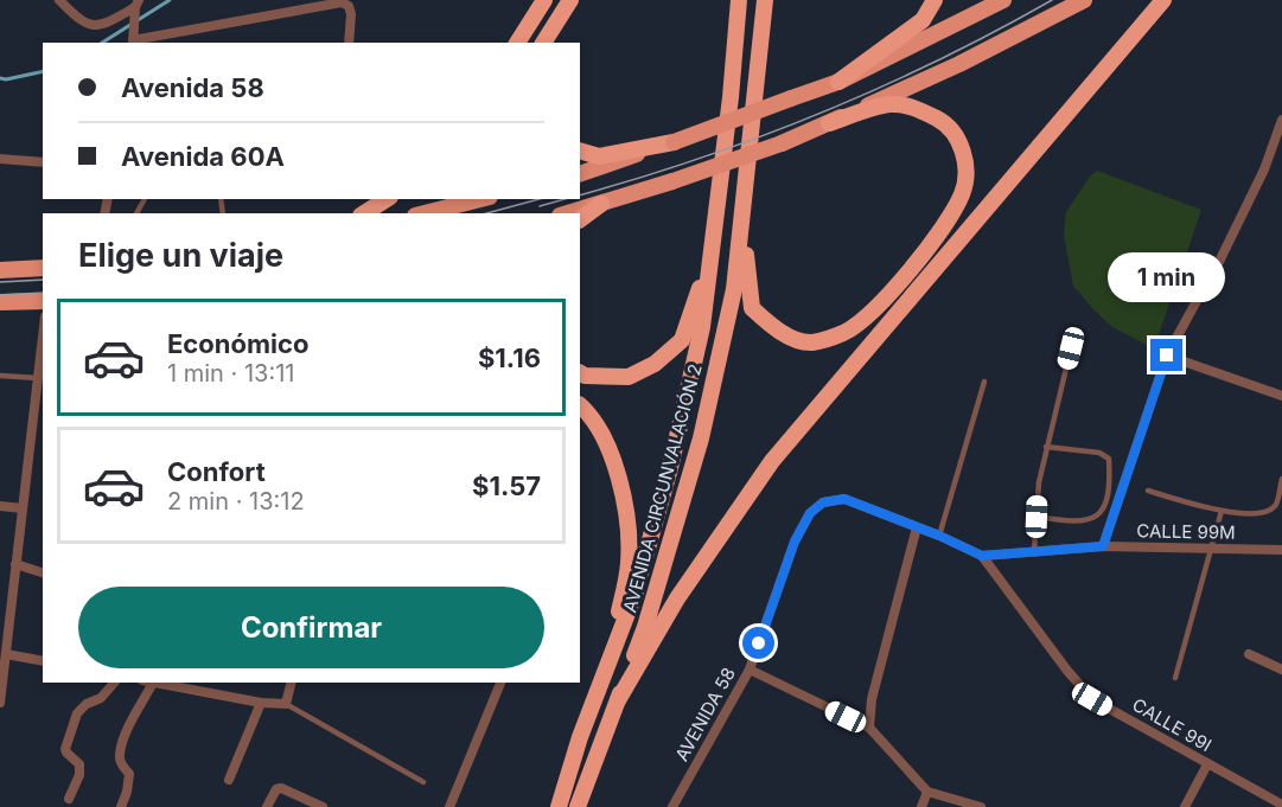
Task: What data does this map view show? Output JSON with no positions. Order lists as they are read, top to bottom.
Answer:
{
  "streets": {
    "highway": ["AVENIDA CIRCUNVALACIÓN 2"],
    "street": ["CALLE 99M", "AVENIDA 58", "CALLE 99I"]
  },
  "crossings": [
    ["CALLE 99M", "CALLE 99I"]
  ],
  "page": {
    "banner": ["Avenida 58", "Avenida 60A"],
    "heading": "Elige un viaje",
    "bubble": "1 min",
    "list": [
      {
        "name": "Económico",
        "note": "1 min · 13:11",
        "value": "$1.16"
      },
      {
        "name": "Confort",
        "note": "2 min · 13:12",
        "value": "$1.57"
      }
    ],
    "buttons": "Confirmar"
  }
}
